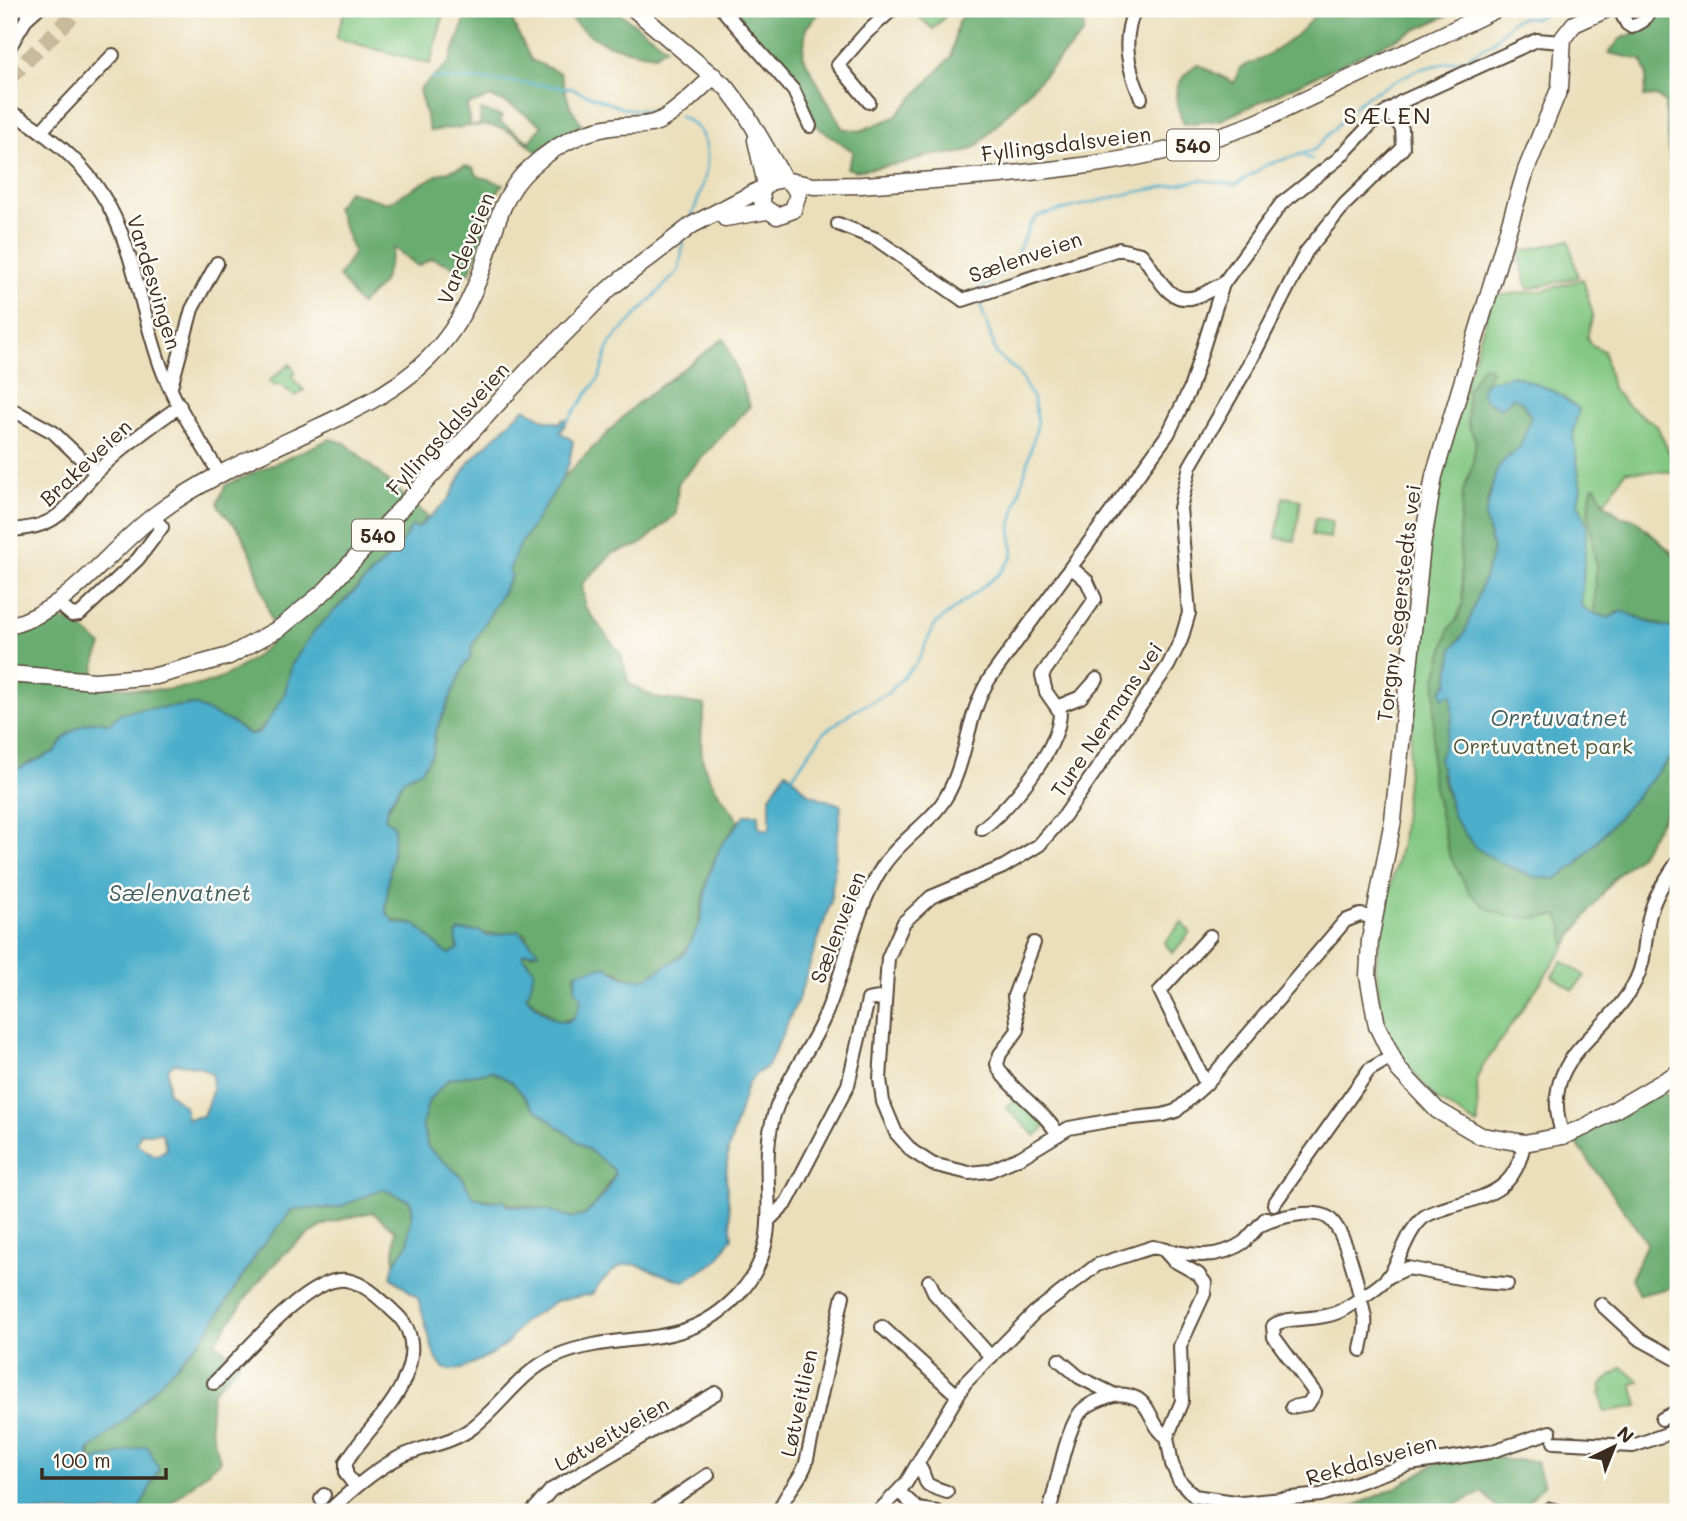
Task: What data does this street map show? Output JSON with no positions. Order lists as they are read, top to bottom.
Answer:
{
  "streets": {
    "main road": [
      "Fyllingsdalsveien",
      "540",
      "Vardeveien",
      "Torgny Segerstedts vei"
    ],
    "street": [
      "Sælenveien",
      "Vardesvingen",
      "Brakeveien",
      "Ture Nermans vei",
      "Løtveitlien",
      "Løtveitveien",
      "Rekdalsveien"
    ]
  },
  "crossings": [
    ["Fyllingsdalsveien", "540"],
    ["Vardeveien", "Vardesvingen"],
    ["Sælenveien", "Torgny Segerstedts vei"],
    ["Sælenveien", "Ture Nermans vei"],
    ["Vardesvingen", "Brakeveien"],
    ["Torgny Segerstedts vei", "Ture Nermans vei"]
  ],
  "districts": ["SÆLEN"],
  "water": ["Orrtuvatnet", "Sælenvatnet"],
  "parks": ["Orrtuvatnet park"],
  "scale_bar": "100 m",
  "north": "top right"
}
